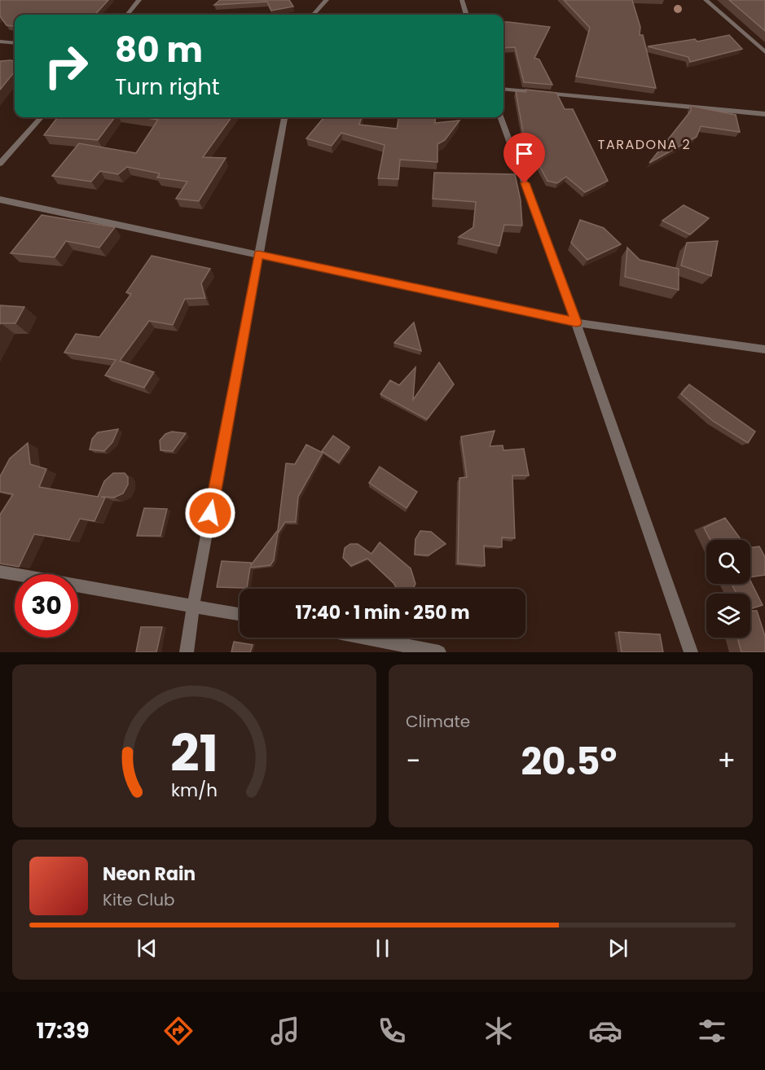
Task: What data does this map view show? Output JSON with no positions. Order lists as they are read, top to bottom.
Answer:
{
  "districts": ["TARADONA 2"],
  "page": {
    "turn": ["80 m", "Turn right"],
    "limit": "30",
    "trip": "17:40 · 1 min · 250 m",
    "tile": "Climate",
    "heat": ["−", "20.5°", "+"],
    "song": ["Neon Rain", "Kite Club"],
    "tabs": "17:39",
    "gauge": ["21", "km/h"]
  }
}
